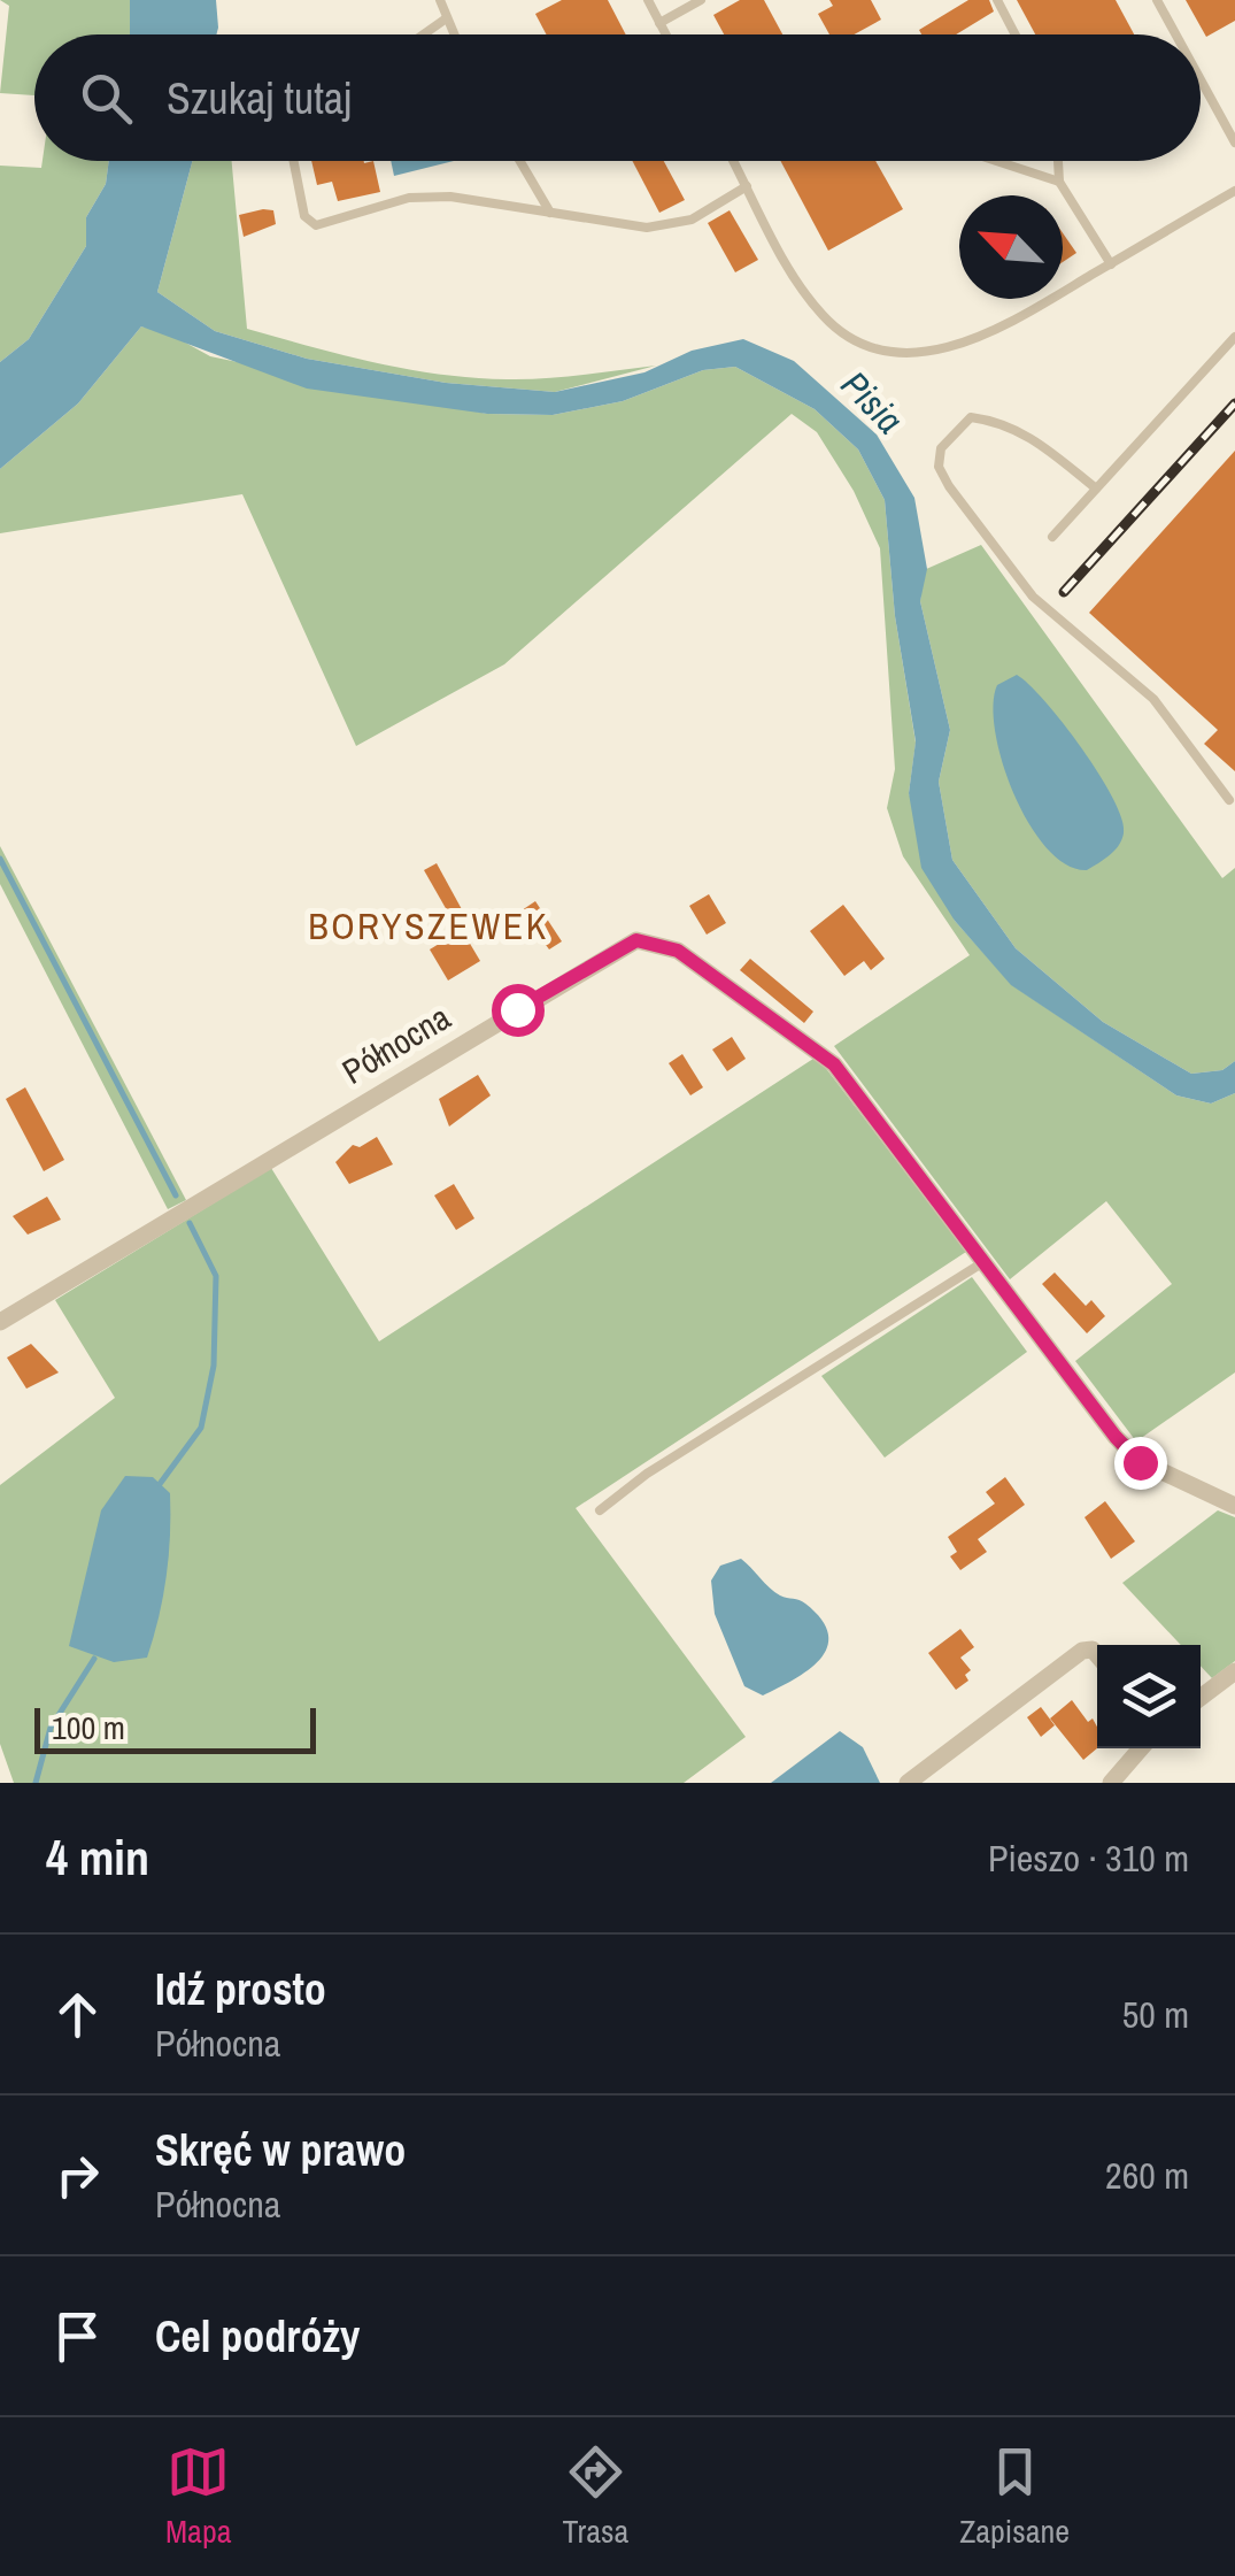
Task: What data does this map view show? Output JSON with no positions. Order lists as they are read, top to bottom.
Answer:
{
  "streets": {
    "street": ["Północna"]
  },
  "districts": ["BORYSZEWEK"],
  "water": ["Pisia"],
  "scale_bar": "100 m",
  "north": "top left",
  "page": {
    "search": "Szukaj tutaj",
    "scale": "100 m",
    "heading": ["4 min", "Pieszo · 310 m"],
    "list": [
      ["Idź prosto", "Północna", "50 m"],
      ["Skręć w prawo", "Północna", "260 m"],
      "Cel podróży"
    ],
    "nav": ["Mapa", "Trasa", "Zapisane"]
  }
}
